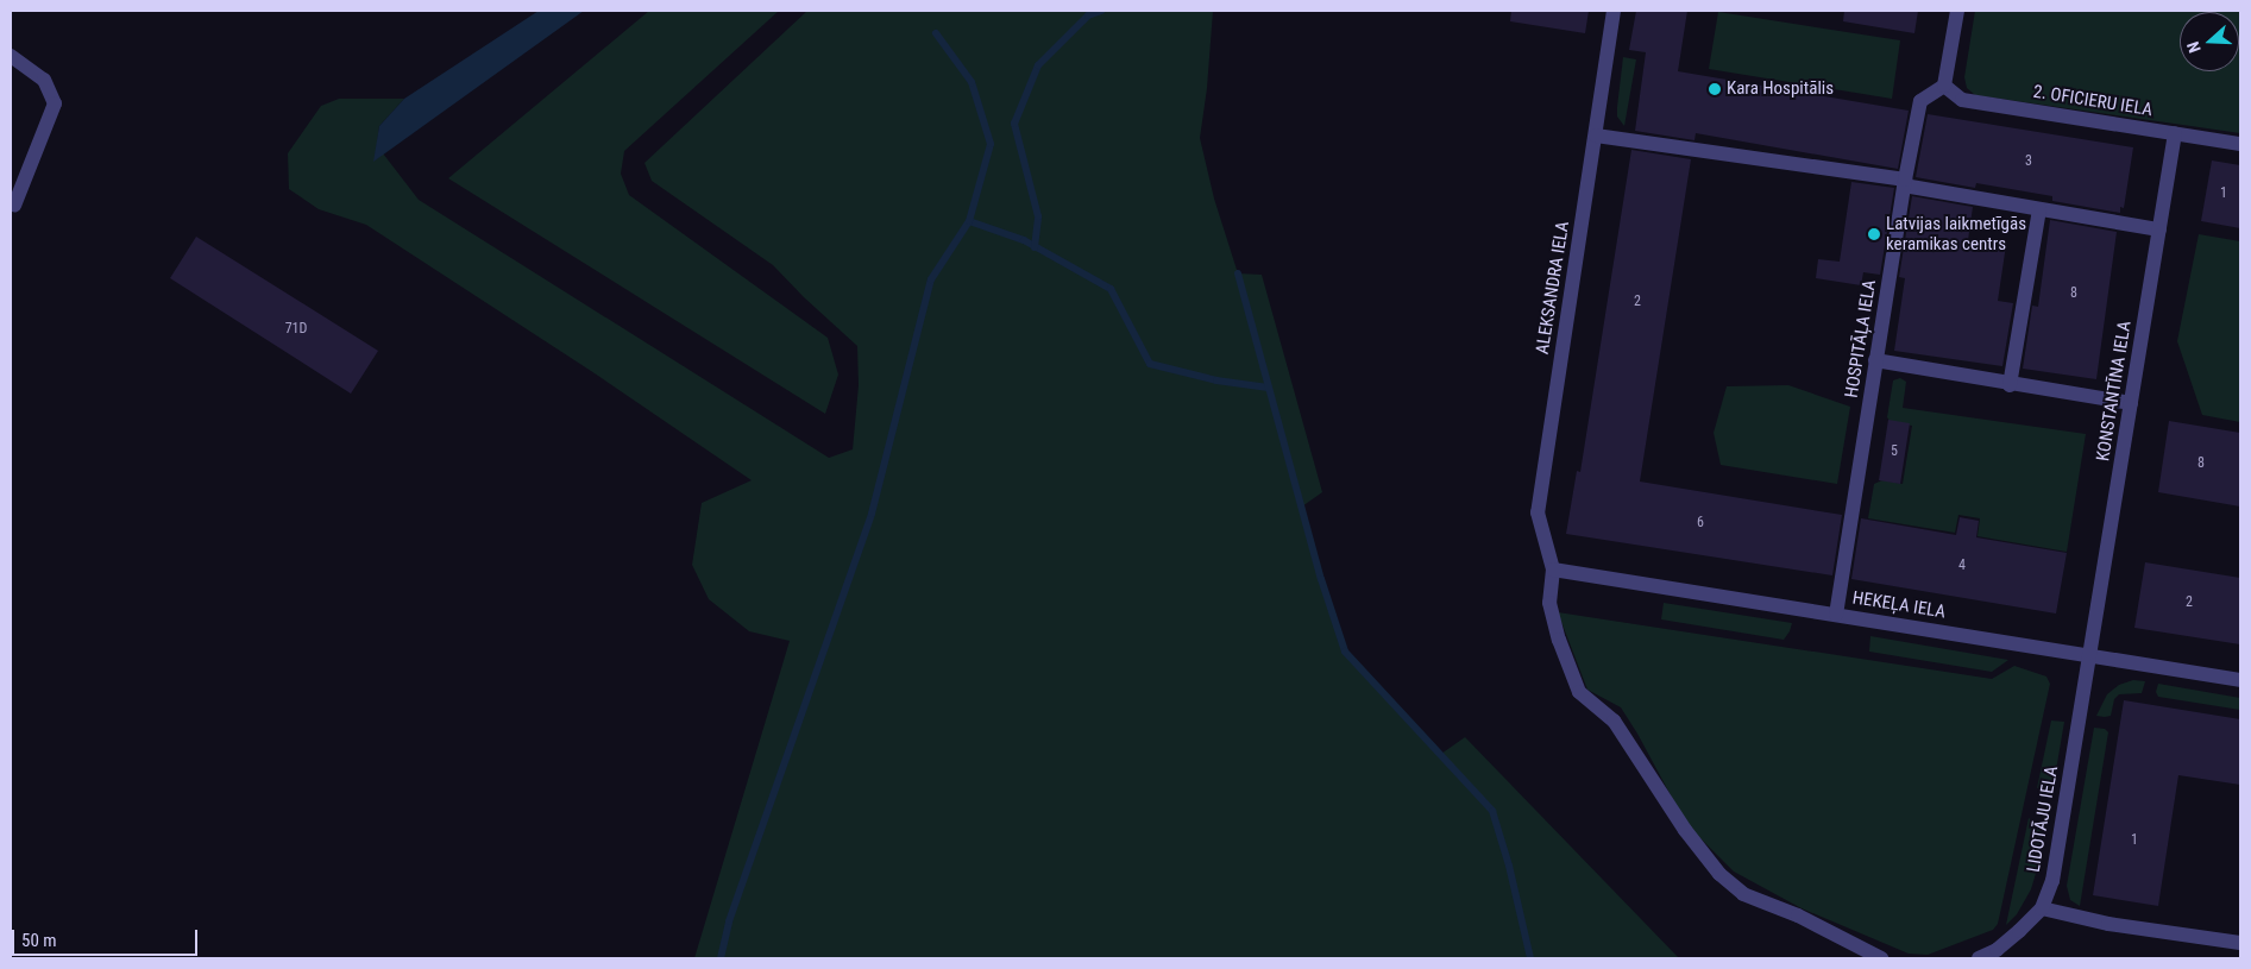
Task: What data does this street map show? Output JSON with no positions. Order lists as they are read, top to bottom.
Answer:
{
  "streets": {
    "street": [
      "2. OFICIERU IELA",
      "ALEKSANDRA IELA",
      "HOSPITĀĻA IELA",
      "KONSTANTĪNA IELA",
      "HEKEĻA IELA",
      "LIDOTĀJU IELA"
    ]
  },
  "crossings": [
    ["2. OFICIERU IELA", "HOSPITĀĻA IELA"],
    ["2. OFICIERU IELA", "KONSTANTĪNA IELA"],
    ["ALEKSANDRA IELA", "HEKEĻA IELA"],
    ["HOSPITĀĻA IELA", "HEKEĻA IELA"],
    ["KONSTANTĪNA IELA", "HEKEĻA IELA"],
    ["KONSTANTĪNA IELA", "LIDOTĀJU IELA"],
    ["HEKEĻA IELA", "LIDOTĀJU IELA"]
  ],
  "places": ["Kara Hospitālis", "Latvijas laikmetīgās keramikas centrs"],
  "house_numbers": [
    "3",
    "1",
    "8",
    "2",
    "71D",
    "5",
    "8",
    "6",
    "4",
    "2",
    "1"
  ],
  "scale_bar": "50 m",
  "north": "left"
}
